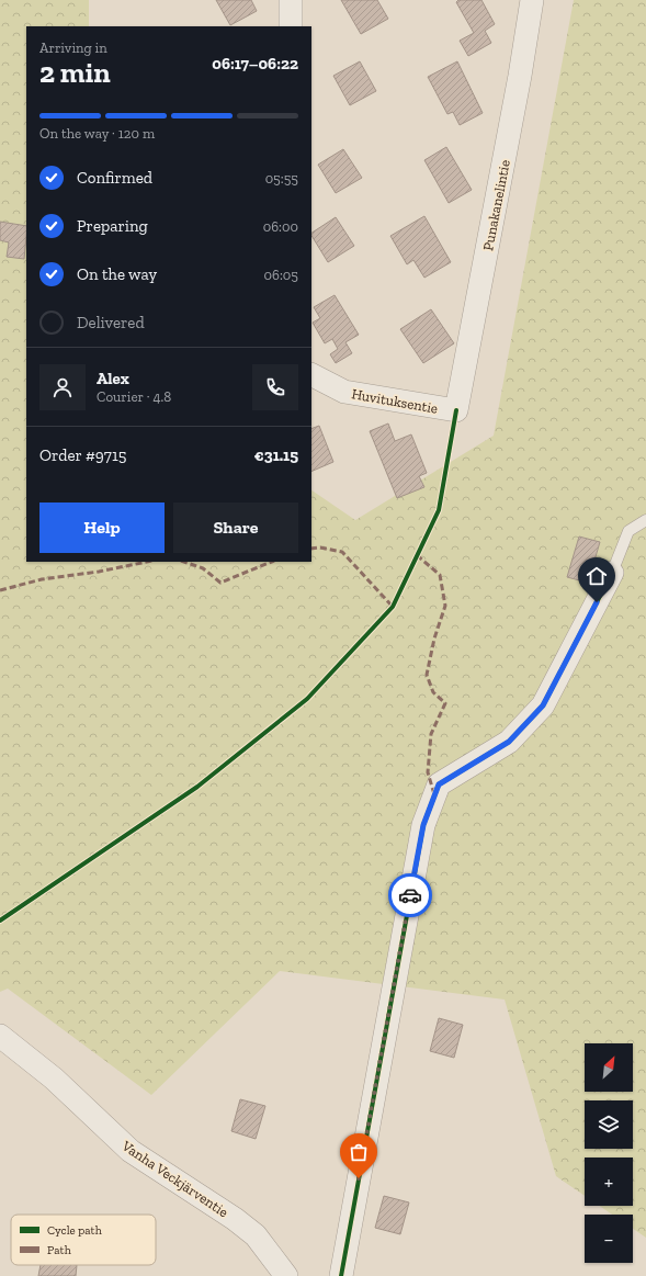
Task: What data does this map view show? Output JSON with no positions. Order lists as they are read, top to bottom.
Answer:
{
  "streets": {
    "street": ["Punakanelintie", "Huvituksentie", "Vanha Veckjärventie"]
  },
  "crossings": [
    ["Punakanelintie", "Huvituksentie"]
  ],
  "legend": ["Cycle path", "Path"],
  "north": "top right",
  "page": {
    "heading": ["2 min", "Arriving in", "06:17–06:22"],
    "panel": [
      "Alex",
      "Courier · 4.8",
      "Order #9715",
      "€31.15"
    ],
    "bar": "On the way · 120 m",
    "list": [
      ["Confirmed", "05:55"],
      ["Preparing", "06:00"],
      ["On the way", "06:05"],
      "Delivered"
    ],
    "buttons": ["Help", "Share"],
    "map_buttons": ["+", "−"]
  }
}
